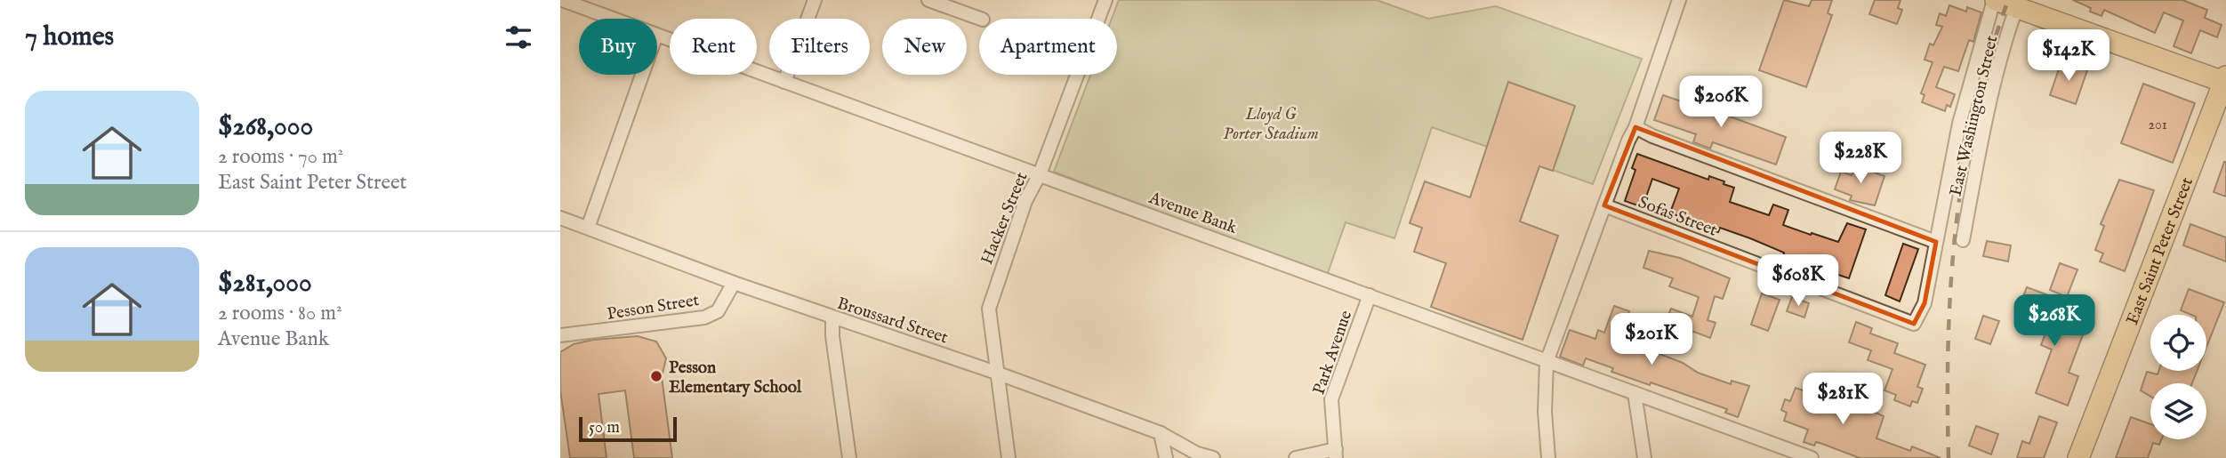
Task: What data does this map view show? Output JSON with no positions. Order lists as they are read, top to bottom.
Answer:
{
  "streets": {
    "main road": ["East Saint Peter Street"],
    "street": [
      "East Washington Street",
      "Avenue Bank",
      "Sofas Street",
      "Hacker Street",
      "Pesson Street",
      "Broussard Street",
      "Park Avenue"
    ]
  },
  "crossings": [
    ["East Washington Street", "Sofas Street"],
    ["Avenue Bank", "Hacker Street"],
    ["Avenue Bank", "Park Avenue"],
    ["Hacker Street", "Broussard Street"],
    ["Pesson Street", "Broussard Street"]
  ],
  "parks": ["Lloyd G Porter Stadium"],
  "places": ["Pesson Elementary School"],
  "house_numbers": ["201"],
  "scale_bar": "50 m",
  "page": {
    "heading": "7 homes",
    "chip": [
      "Buy",
      "Rent",
      "Filters",
      "New",
      "Apartment"
    ],
    "price": [
      "$142K",
      "$206K",
      "$228K",
      "$608K",
      "$268K",
      "$201K",
      "$281K"
    ],
    "list": [
      {
        "name": "$268,000",
        "note": "2 rooms · 70 m² · East Saint Peter Street"
      },
      {
        "name": "$281,000",
        "note": "2 rooms · 80 m² · Avenue Bank"
      }
    ],
    "scale": "50 m"
  }
}
